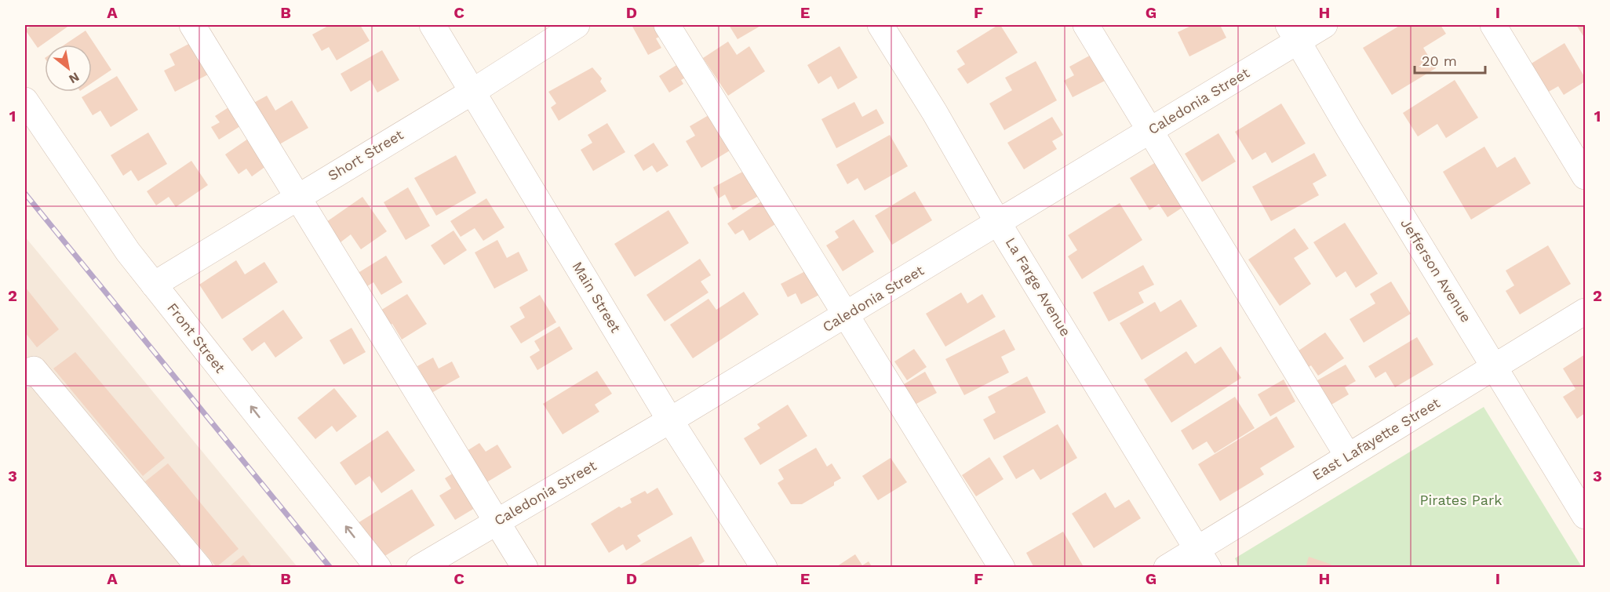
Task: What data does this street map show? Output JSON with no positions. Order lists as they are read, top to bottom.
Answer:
{
  "streets": {
    "street": [
      "Caledonia Street",
      "Short Street",
      "Jefferson Avenue",
      "La Farge Avenue",
      "Main Street",
      "Front Street",
      "East Lafayette Street"
    ]
  },
  "crossings": [
    ["Caledonia Street", "Jefferson Avenue"],
    ["Caledonia Street", "La Farge Avenue"],
    ["Caledonia Street", "Main Street"],
    ["Short Street", "Main Street"],
    ["Short Street", "Front Street"],
    ["Jefferson Avenue", "East Lafayette Street"],
    ["La Farge Avenue", "East Lafayette Street"]
  ],
  "parks": ["Pirates Park"],
  "scale_bar": "20 m",
  "north": "bottom right",
  "grid": {
    "columns": [
      "A",
      "B",
      "C",
      "D",
      "E",
      "F",
      "G",
      "H",
      "I"
    ],
    "rows": ["1", "2", "3"]
  }
}
